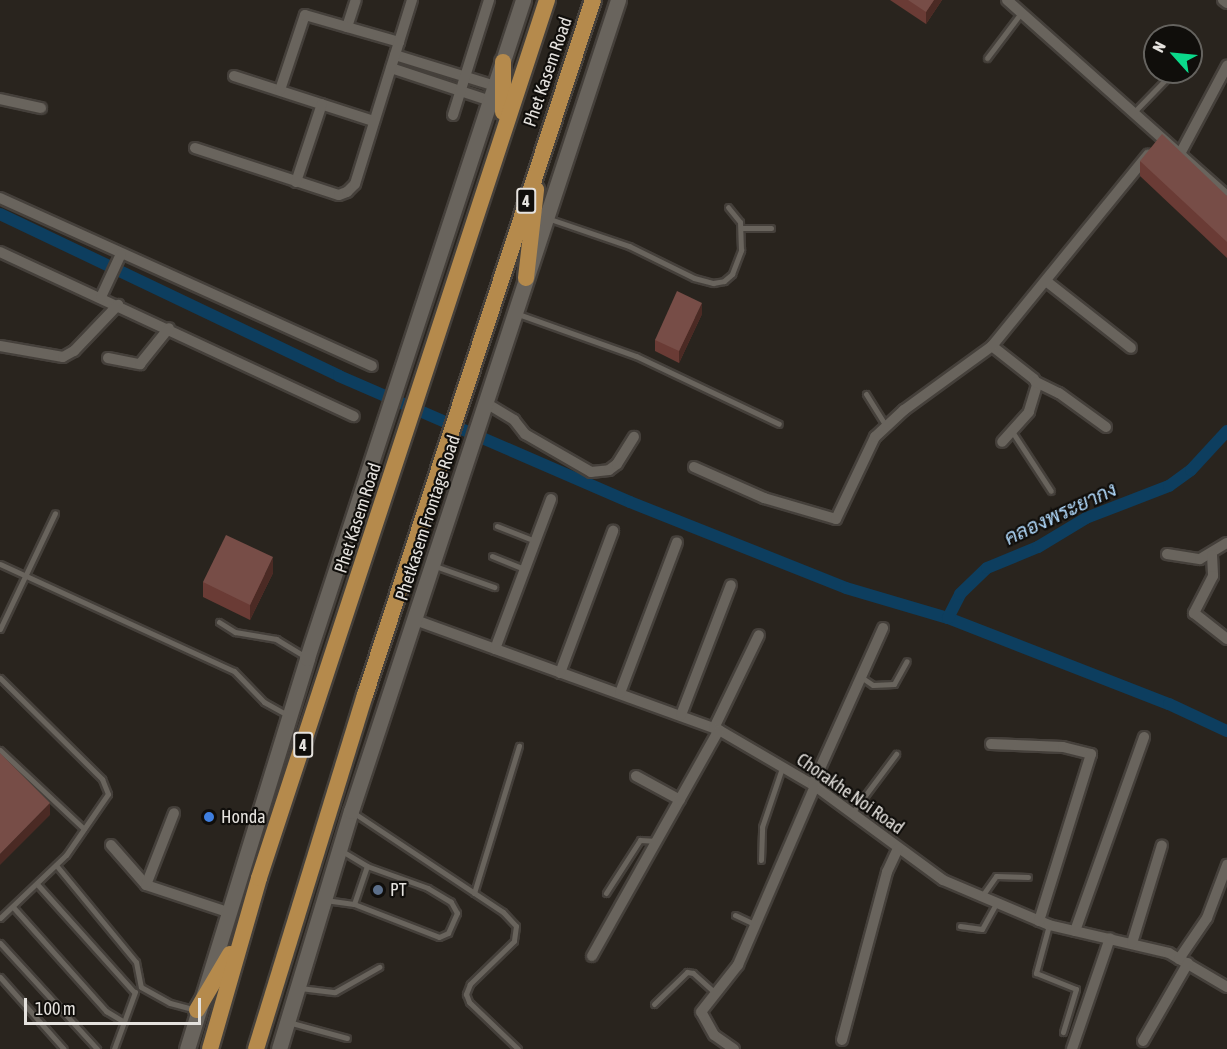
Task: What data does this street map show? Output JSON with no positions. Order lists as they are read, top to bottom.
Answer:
{
  "streets": {
    "highway": ["Phet Kasem Road", "4"],
    "main road": ["Phetkasem Frontage Road"],
    "street": ["Chorakhe Noi Road"]
  },
  "crossings": [
    ["Phetkasem Frontage Road", "Chorakhe Noi Road"]
  ],
  "water": ["คลองพระยากง"],
  "places": ["Honda", "PT"],
  "scale_bar": "100 m",
  "north": "top left"
}
